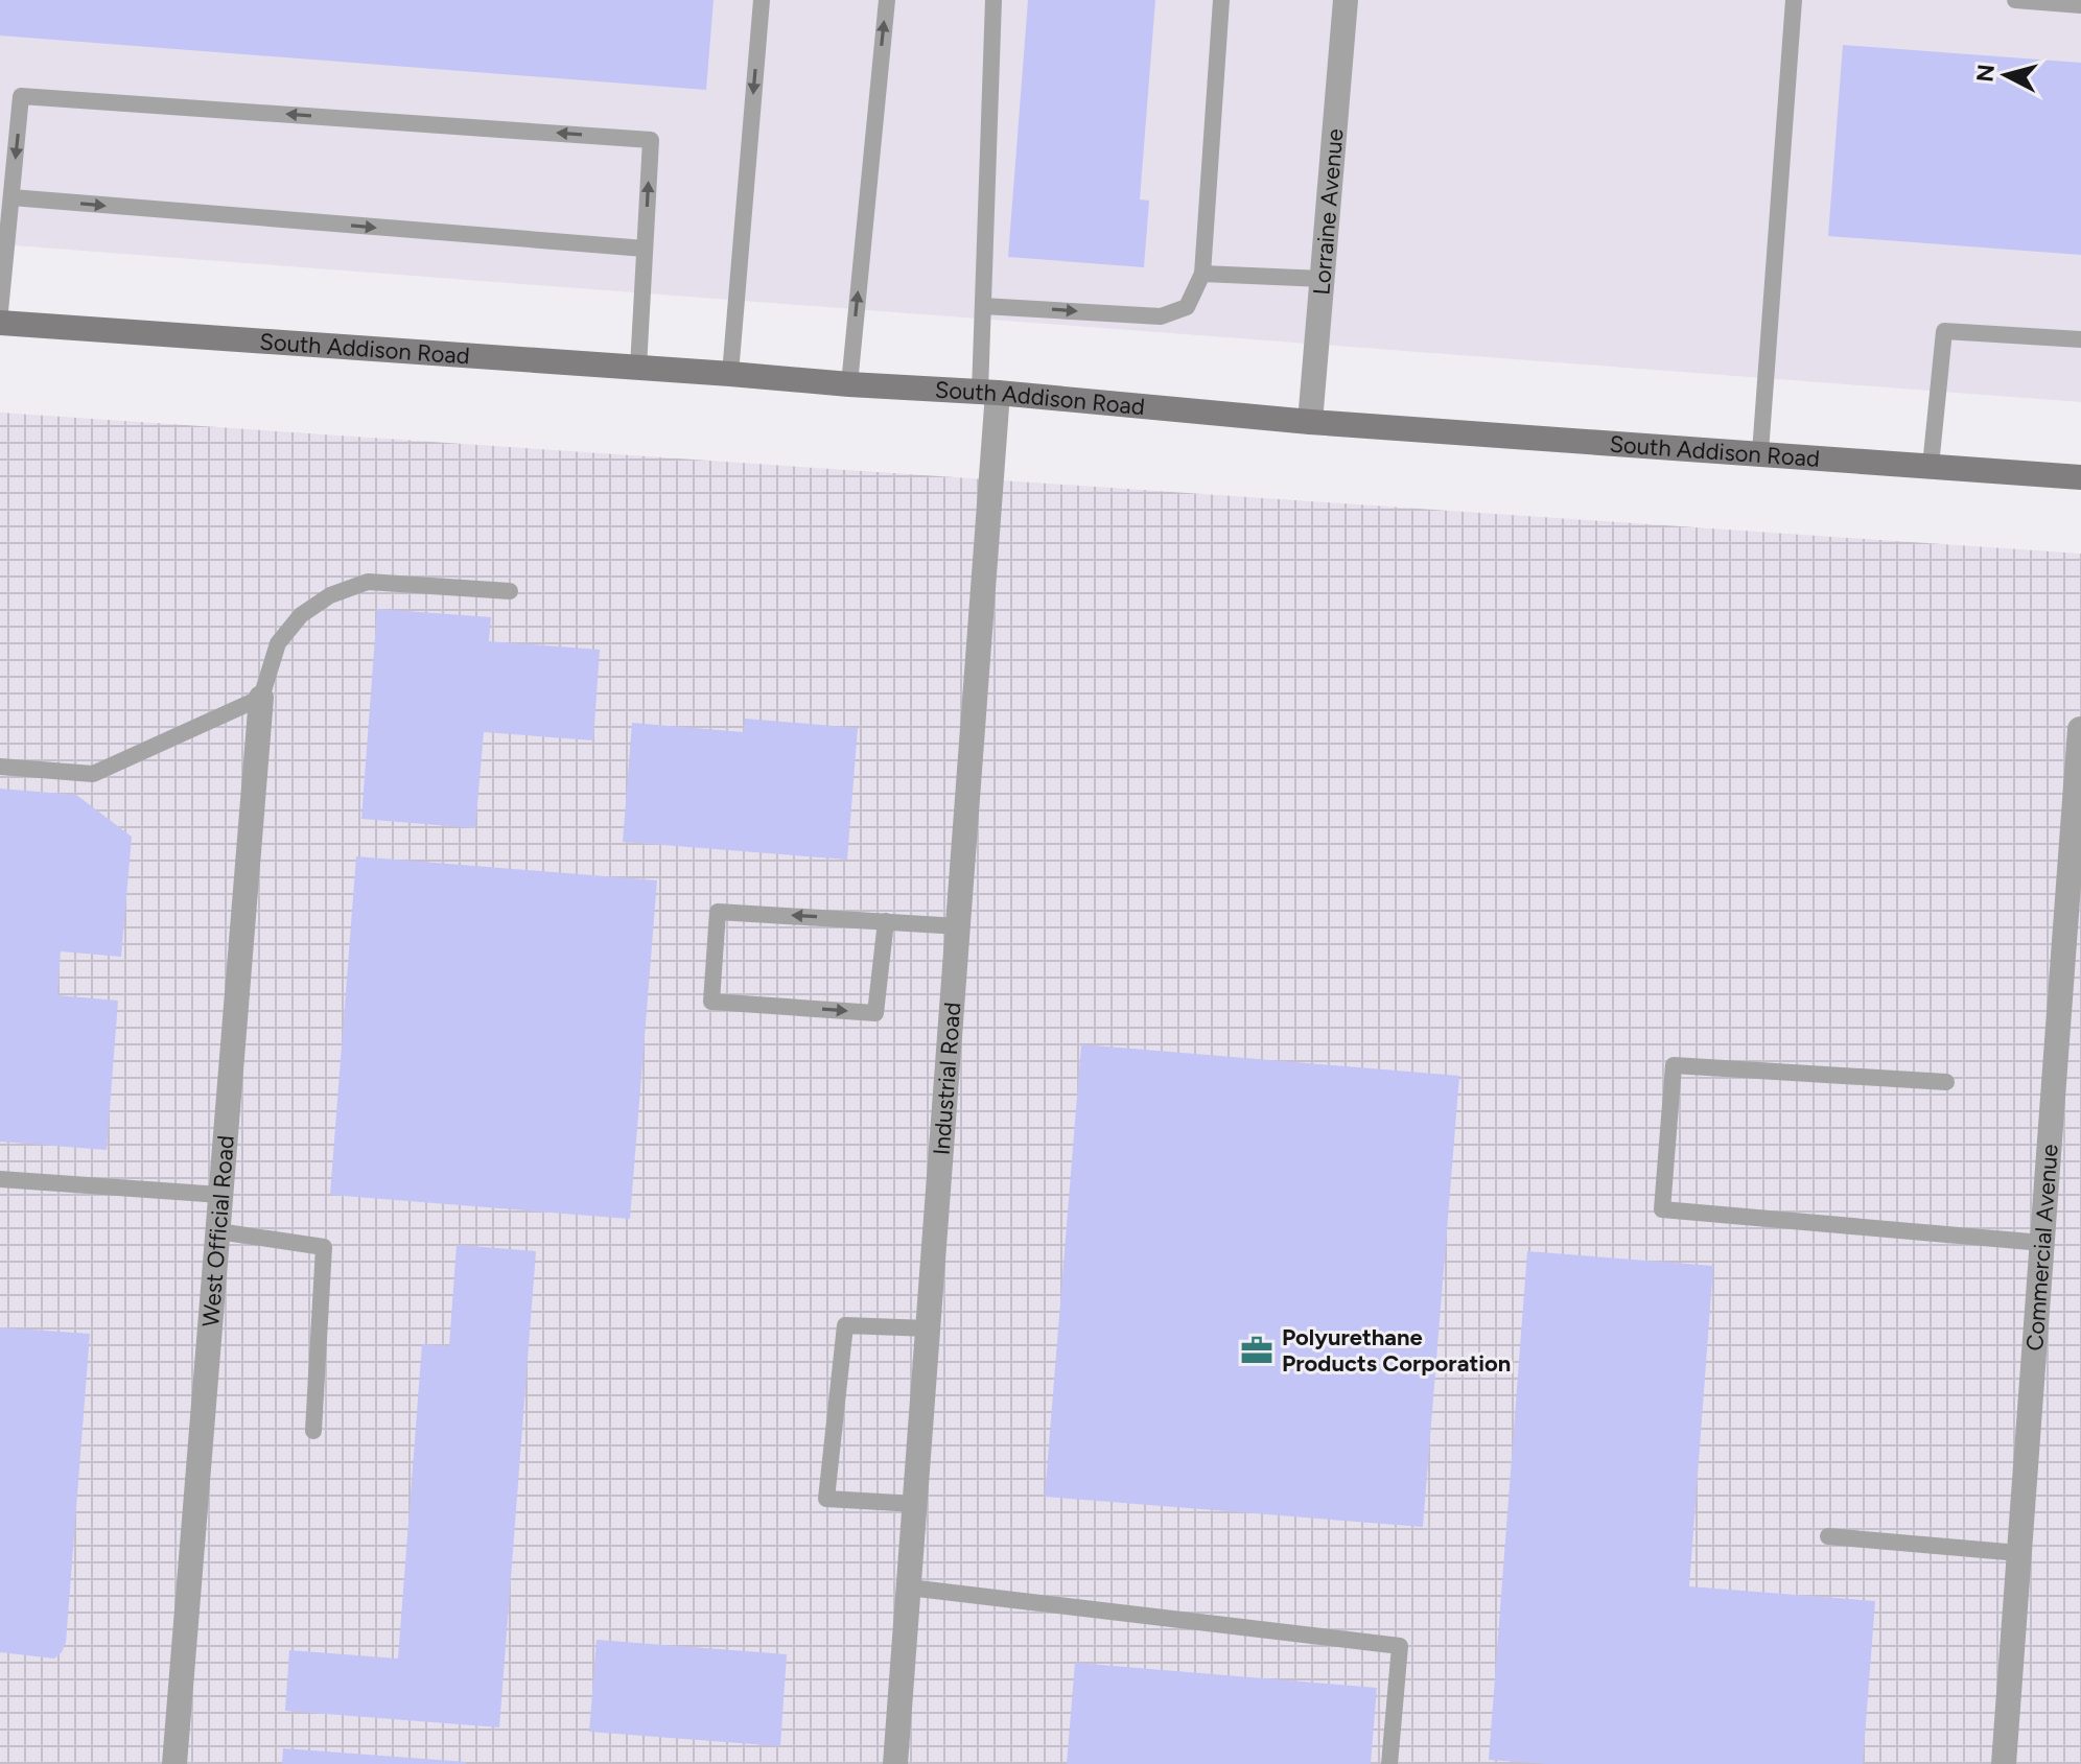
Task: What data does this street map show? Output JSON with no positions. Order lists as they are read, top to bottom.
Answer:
{
  "streets": {
    "street": [
      "Lorraine Avenue",
      "South Addison Road",
      "Industrial Road",
      "West Official Road",
      "Commercial Avenue"
    ]
  },
  "crossings": [
    ["Lorraine Avenue", "South Addison Road"],
    ["South Addison Road", "Industrial Road"]
  ],
  "places": {
    "office": ["Polyurethane Products Corporation"]
  },
  "north": "left"
}
